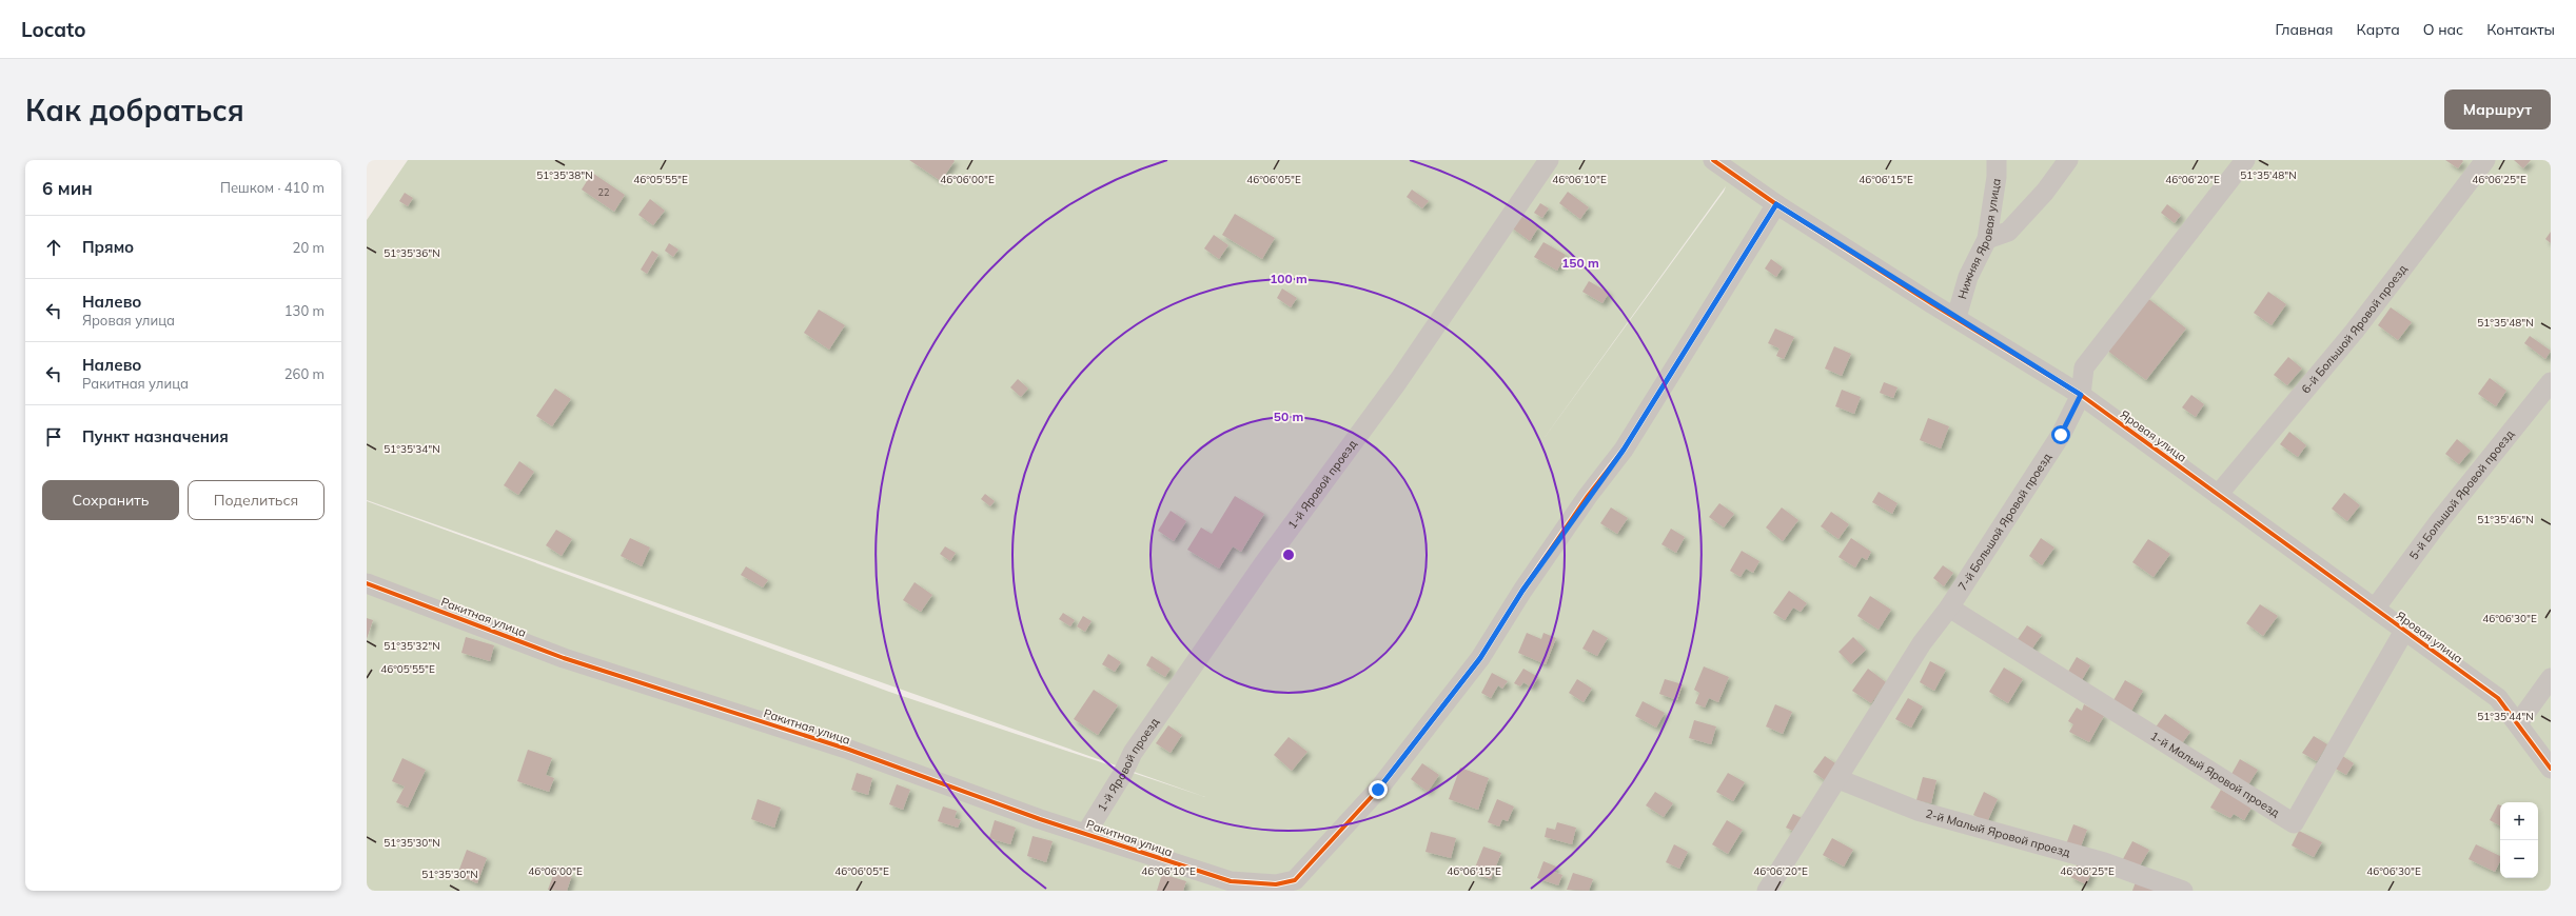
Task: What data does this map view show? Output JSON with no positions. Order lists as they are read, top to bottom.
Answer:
{
  "streets": {
    "street": [
      "Нижняя Яровая улица",
      "6-й Большой Яровой проезд",
      "Яровая улица",
      "1-й Яровой проезд",
      "5-й Большой Яровой проезд",
      "7-й Большой Яровой проезд",
      "Ракитная улица",
      "1-й Малый Яровой проезд",
      "2-й Малый Яровой проезд"
    ]
  },
  "crossings": [
    ["Нижняя Яровая улица", "Яровая улица"],
    ["6-й Большой Яровой проезд", "Яровая улица"],
    ["Яровая улица", "5-й Большой Яровой проезд"],
    ["Яровая улица", "7-й Большой Яровой проезд"],
    ["Яровая улица", "Ракитная улица"],
    ["Яровая улица", "1-й Малый Яровой проезд"],
    ["1-й Яровой проезд", "Ракитная улица"],
    ["7-й Большой Яровой проезд", "1-й Малый Яровой проезд"],
    ["7-й Большой Яровой проезд", "2-й Малый Яровой проезд"]
  ],
  "house_numbers": ["22"],
  "page": {
    "header": "Locato",
    "nav": [
      "Главная",
      "Карта",
      "О нас",
      "Контакты"
    ],
    "buttons": [
      "Маршрут",
      ["Сохранить", "Поделиться"]
    ],
    "title": "Как добраться",
    "heading": ["6 мин", "Пешком · 410 m"],
    "list": [
      ["Прямо", "20 m"],
      ["Налево", "Яровая улица", "130 m"],
      ["Налево", "Ракитная улица", "260 m"],
      "Пункт назначения"
    ],
    "map_buttons": ["+", "−"]
  },
  "coordinates": [
    "51°35'38\"N",
    "51°35'48\"N",
    "46°06'05\"E",
    "46°06'15\"E",
    "46°06'25\"E",
    "46°05'55\"E",
    "46°06'00\"E",
    "46°06'10\"E",
    "46°06'20\"E",
    "51°35'36\"N",
    "51°35'34\"N",
    "51°35'46\"N",
    "46°06'30\"E",
    "51°35'32\"N",
    "51°35'44\"N",
    "51°35'30\"N"
  ],
  "rings": ["150 m", "100 m", "50 m"]
}
